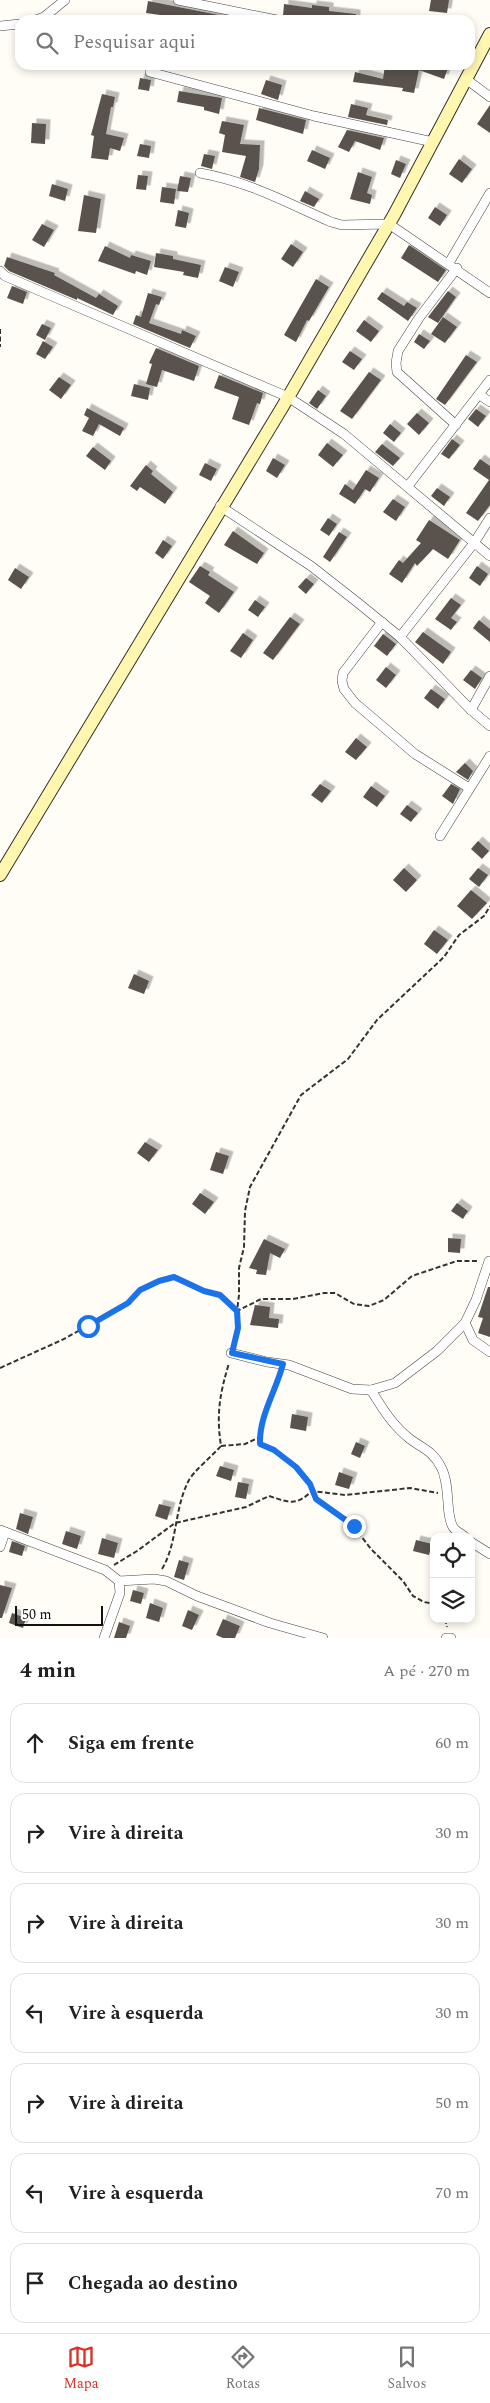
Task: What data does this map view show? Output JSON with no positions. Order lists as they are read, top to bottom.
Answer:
{
  "scale_bar": "50 m",
  "page": {
    "search": "Pesquisar aqui",
    "scale": "50 m",
    "heading": ["4 min", "A pé · 270 m"],
    "list": [
      ["Siga em frente", "60 m"],
      ["Vire à direita", "30 m"],
      ["Vire à direita", "30 m"],
      ["Vire à esquerda", "30 m"],
      ["Vire à direita", "50 m"],
      ["Vire à esquerda", "70 m"],
      "Chegada ao destino"
    ],
    "nav": ["Mapa", "Rotas", "Salvos"]
  }
}
